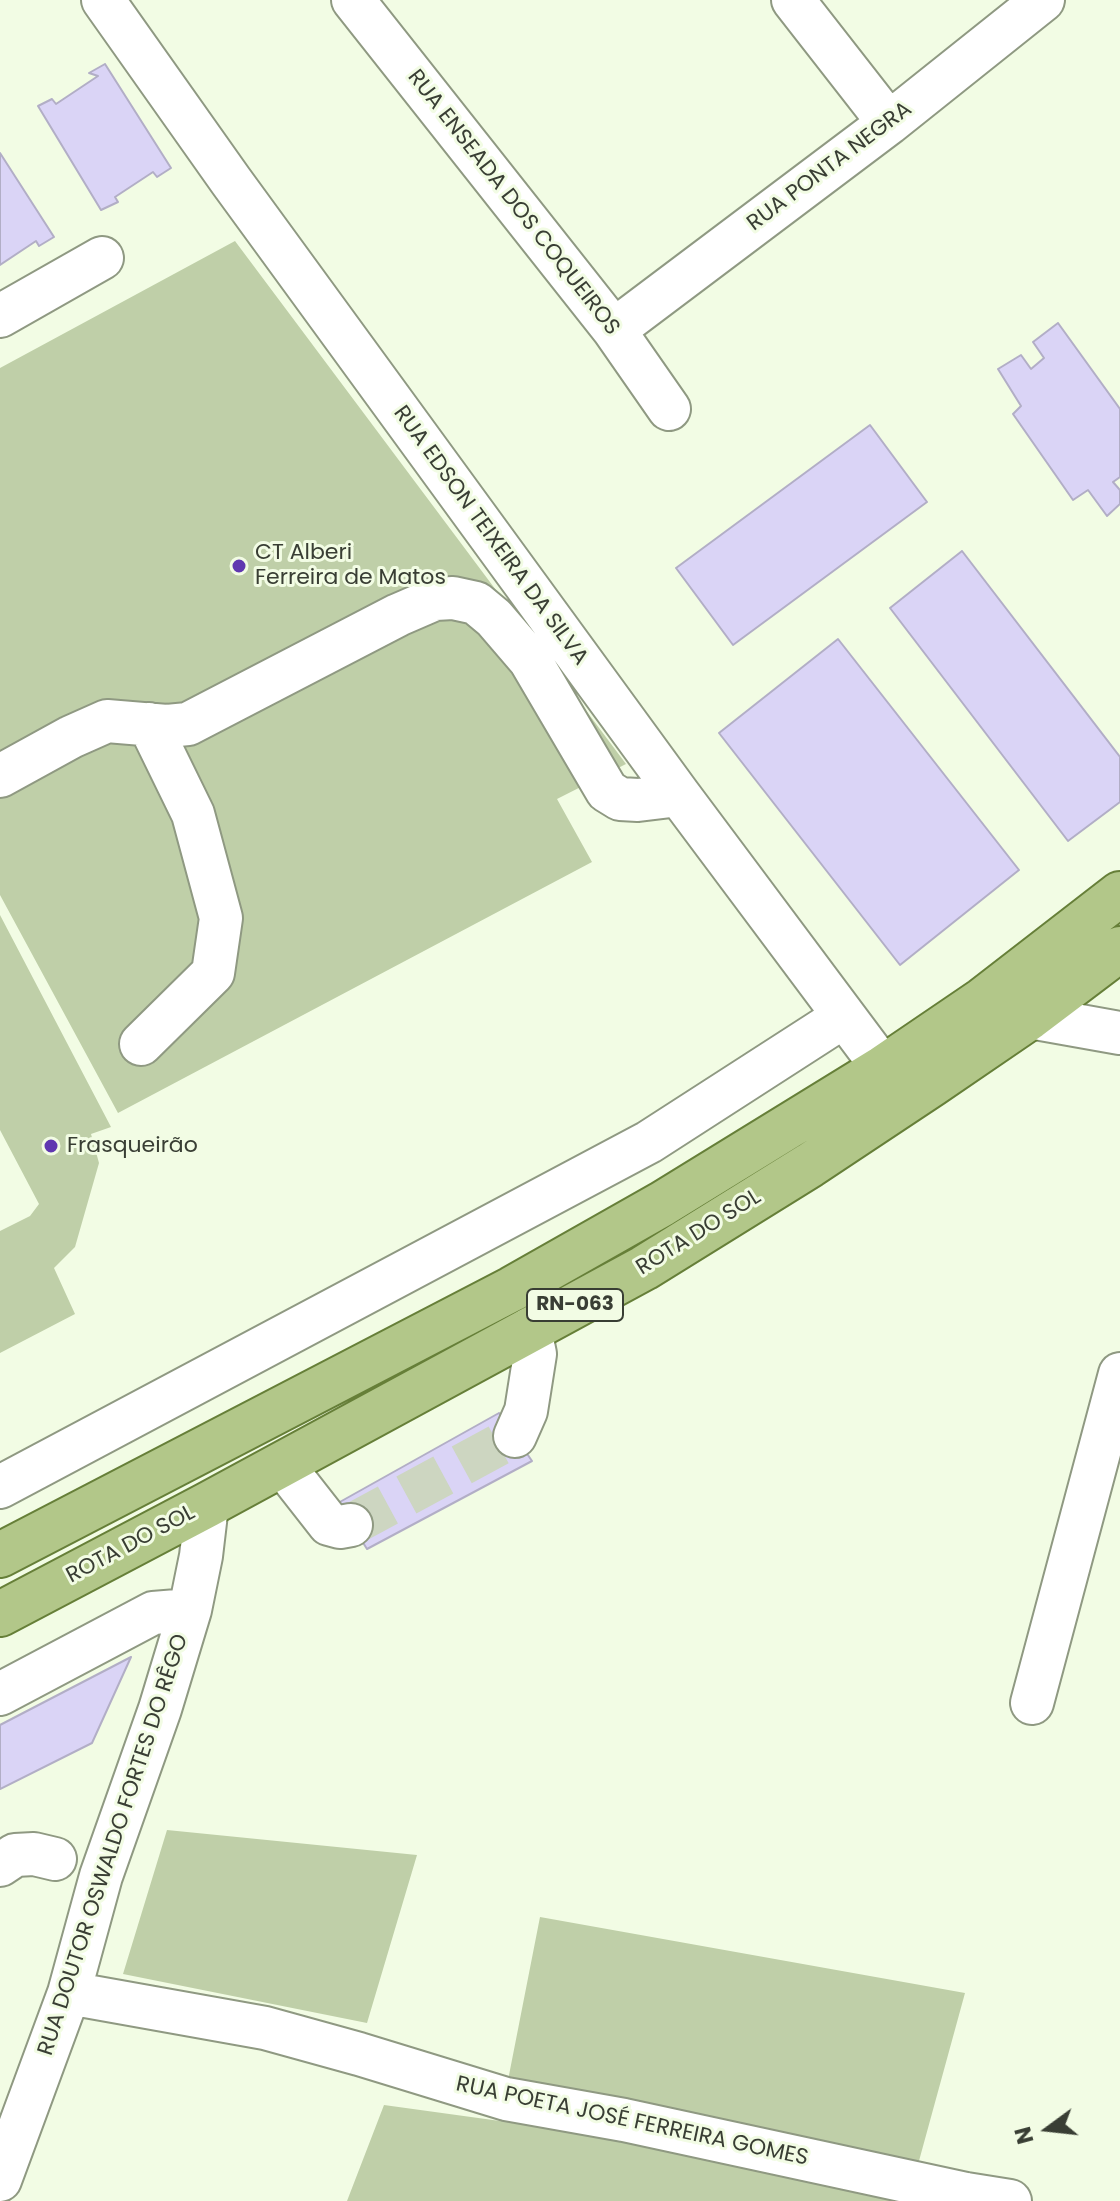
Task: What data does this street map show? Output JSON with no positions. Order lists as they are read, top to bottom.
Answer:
{
  "streets": {
    "main road": ["ROTA DO SOL", "RN-063"],
    "street": [
      "RUA PONTA NEGRA",
      "RUA ENSEADA DOS COQUEIROS",
      "RUA EDSON TEIXEIRA DA SILVA",
      "RUA DOUTOR OSWALDO FORTES DO RÊGO",
      "RUA POETA JOSÉ FERREIRA GOMES"
    ]
  },
  "crossings": [
    ["RUA PONTA NEGRA", "RUA ENSEADA DOS COQUEIROS"],
    ["RUA EDSON TEIXEIRA DA SILVA", "ROTA DO SOL"],
    ["ROTA DO SOL", "RUA DOUTOR OSWALDO FORTES DO RÊGO"],
    ["RUA DOUTOR OSWALDO FORTES DO RÊGO", "RUA POETA JOSÉ FERREIRA GOMES"]
  ],
  "places": ["CT Alberi Ferreira de Matos", "Frasqueirão"],
  "north": "left"
}
